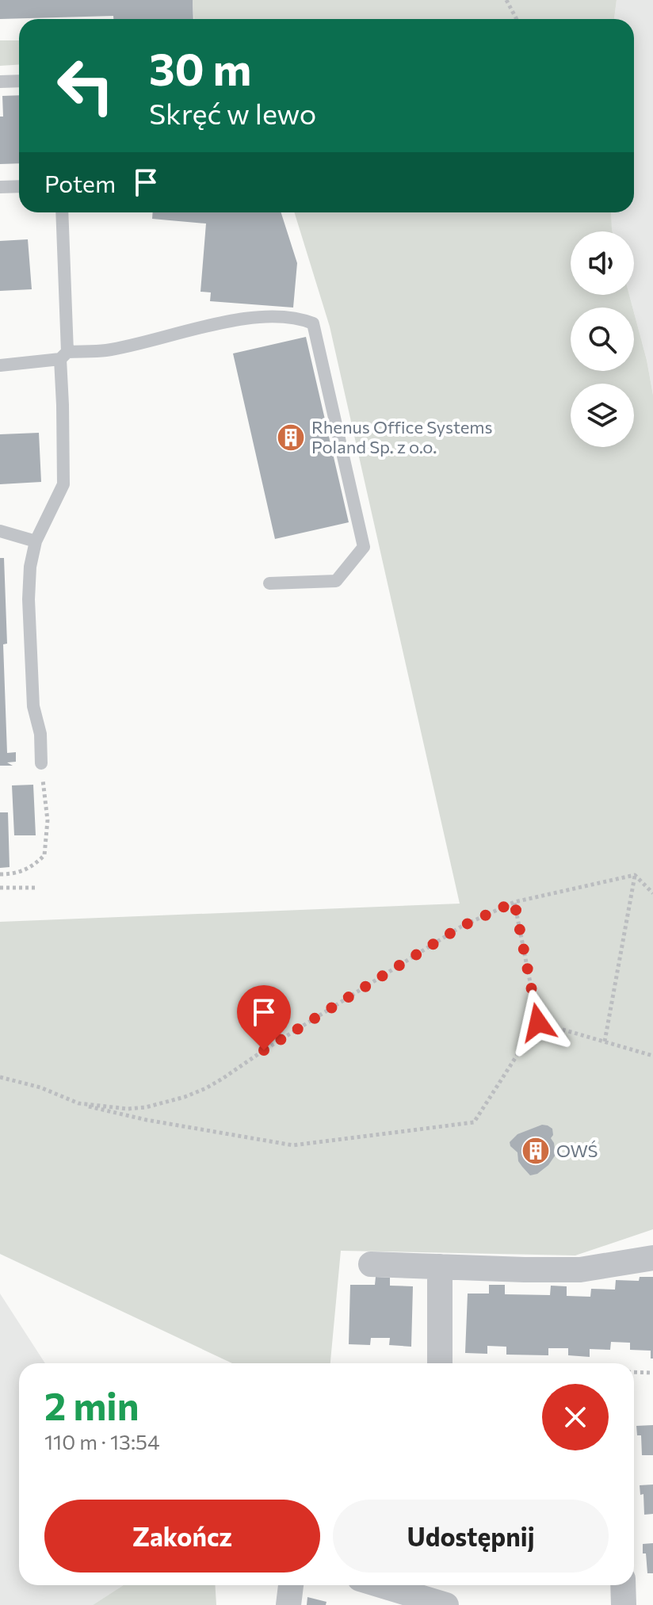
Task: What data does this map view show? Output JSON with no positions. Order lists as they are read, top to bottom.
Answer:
{
  "places": {
    "building": ["Rhenus Office Systems Poland Sp. z o.o.", "OWŚ"]
  },
  "page": {
    "turn": ["30 m", "Skręć w lewo"],
    "then": "Potem",
    "heading": ["2 min", "110 m · 13:54"],
    "buttons": ["Zakończ", "Udostępnij"]
  }
}
